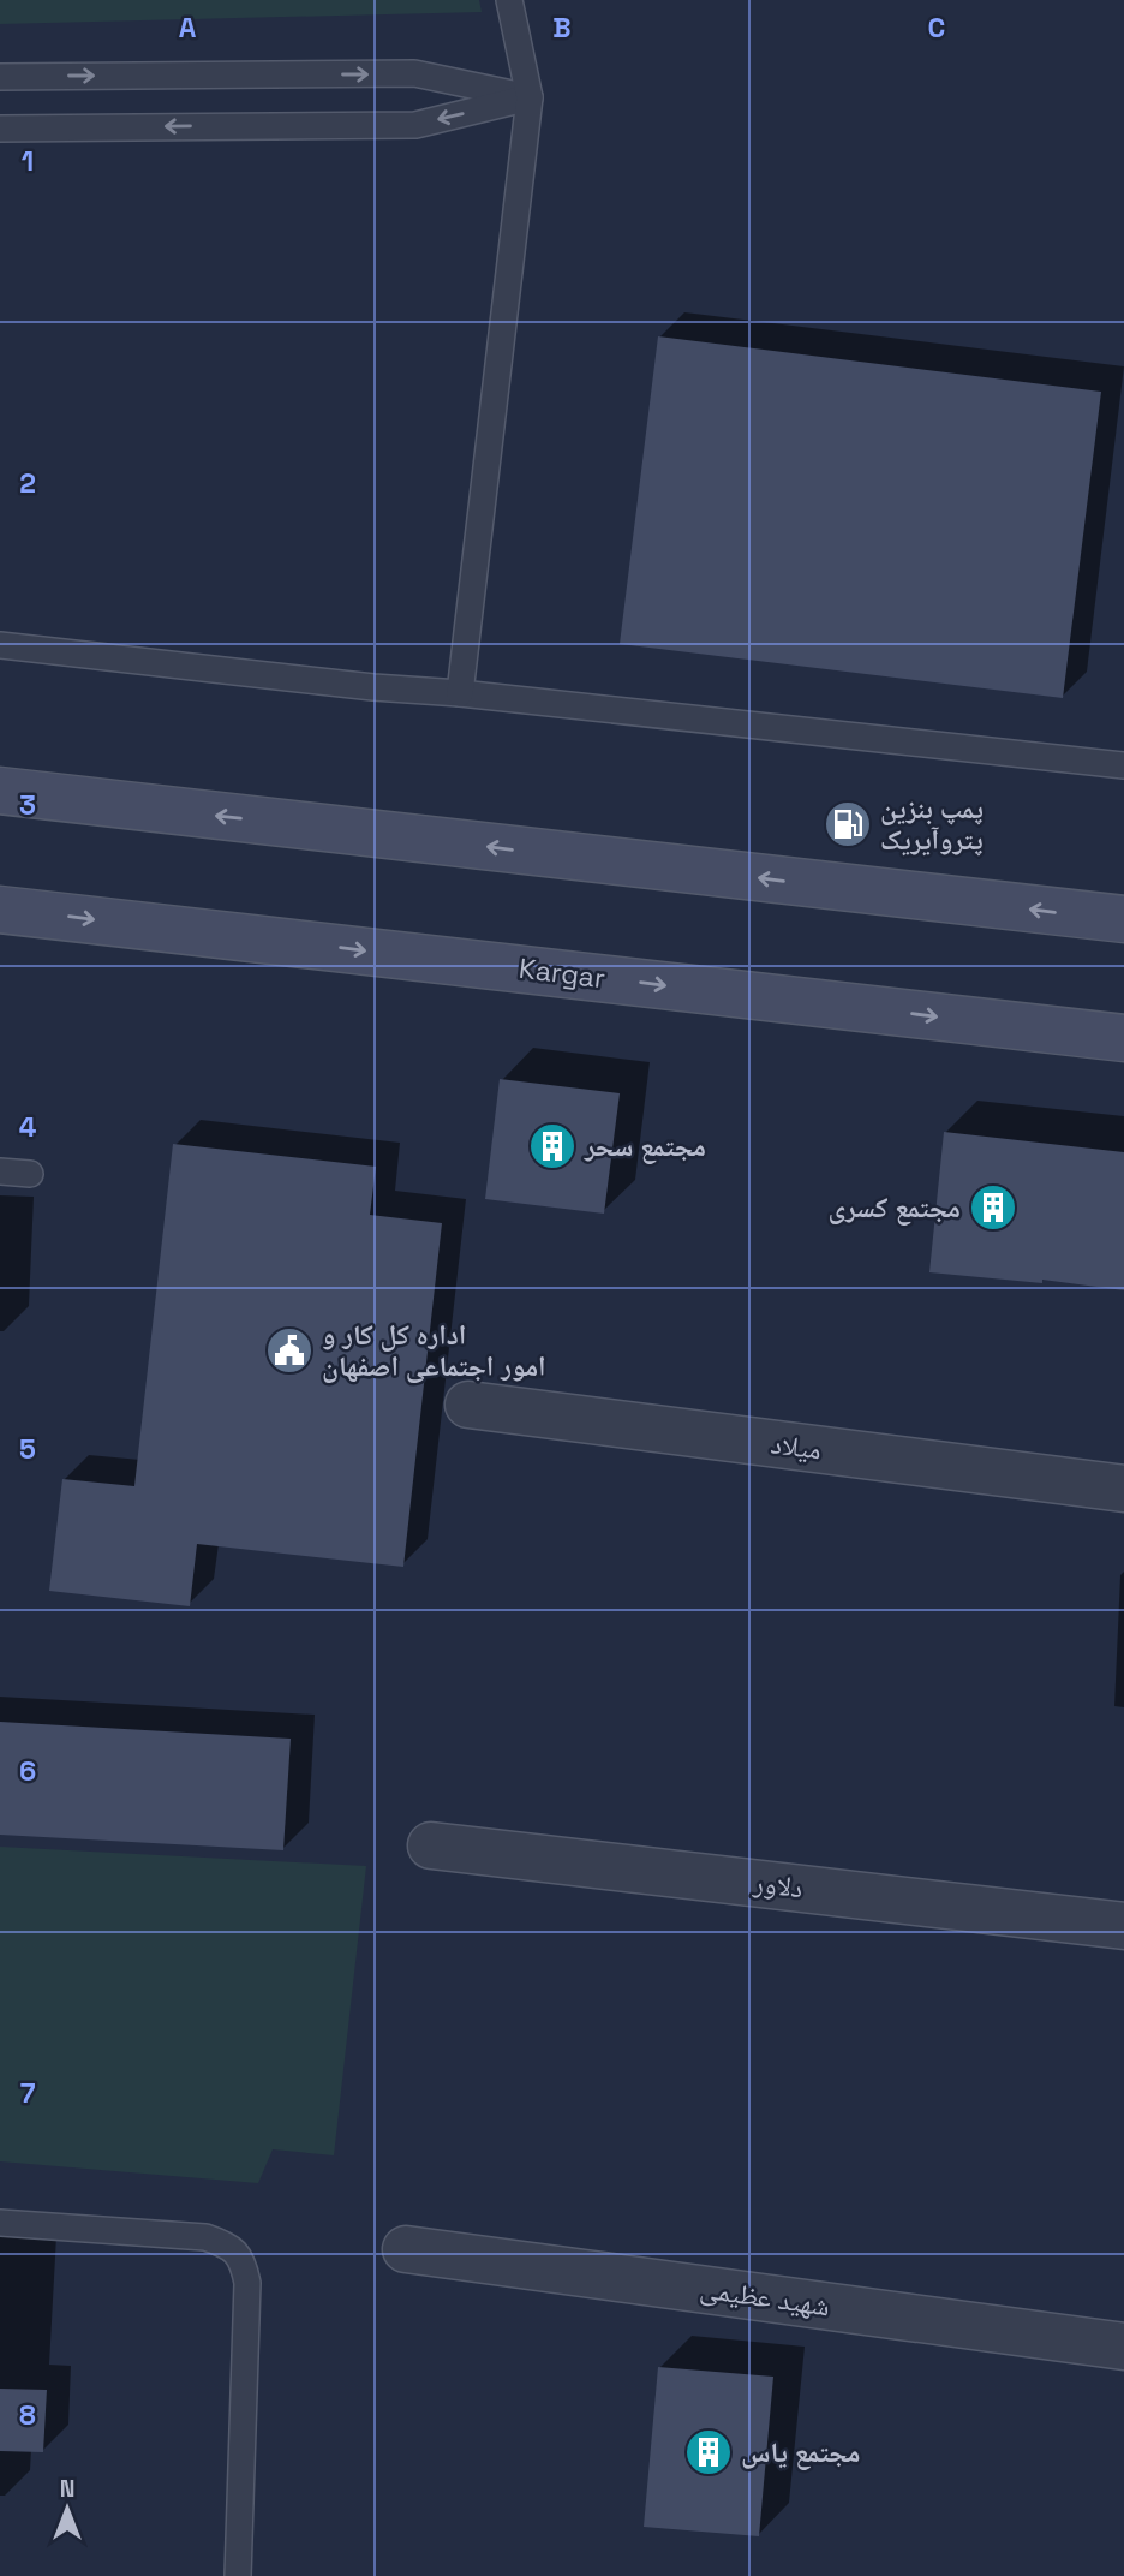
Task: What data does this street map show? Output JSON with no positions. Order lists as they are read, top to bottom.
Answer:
{
  "streets": {
    "main road": ["Kargar"],
    "street": ["میلاد", "دلاور", "شهید عظیمی"]
  },
  "places": {
    "fuel station": ["پمپ بنزین پتروآیریک"],
    "building": ["مجتمع سحر", "مجتمع کسری", "مجتمع یاس"],
    "public building": ["اداره کل کار و امور اجتماعی اصفهان"]
  },
  "north": "top",
  "grid": {
    "columns": ["A", "B", "C"],
    "rows": [
      "1",
      "2",
      "3",
      "4",
      "5",
      "6",
      "7",
      "8"
    ]
  }
}
